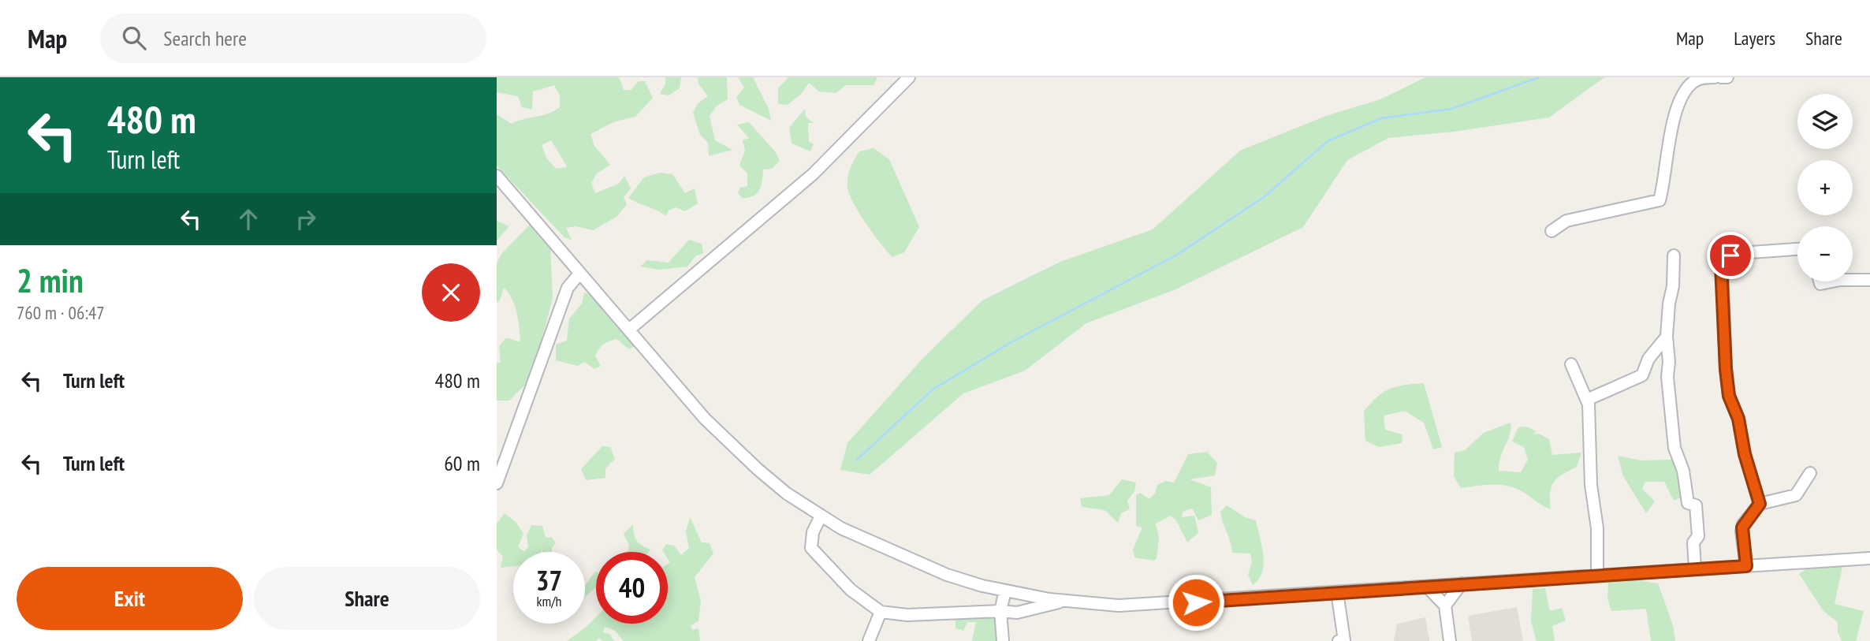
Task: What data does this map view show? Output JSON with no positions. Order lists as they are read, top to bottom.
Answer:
{
  "page": {
    "header": "Map",
    "search": "Search here",
    "nav": ["Map", "Layers", "Share"],
    "turn": ["480 m", "Turn left"],
    "map_buttons": ["+", "−"],
    "heading": ["2 min", "760 m · 06:47"],
    "list": [
      {
        "name": "Turn left",
        "value": "480 m"
      },
      {
        "name": "Turn left",
        "value": "60 m"
      }
    ],
    "speed": "37 km/h",
    "limit": "40",
    "buttons": ["Exit", "Share"]
  }
}
